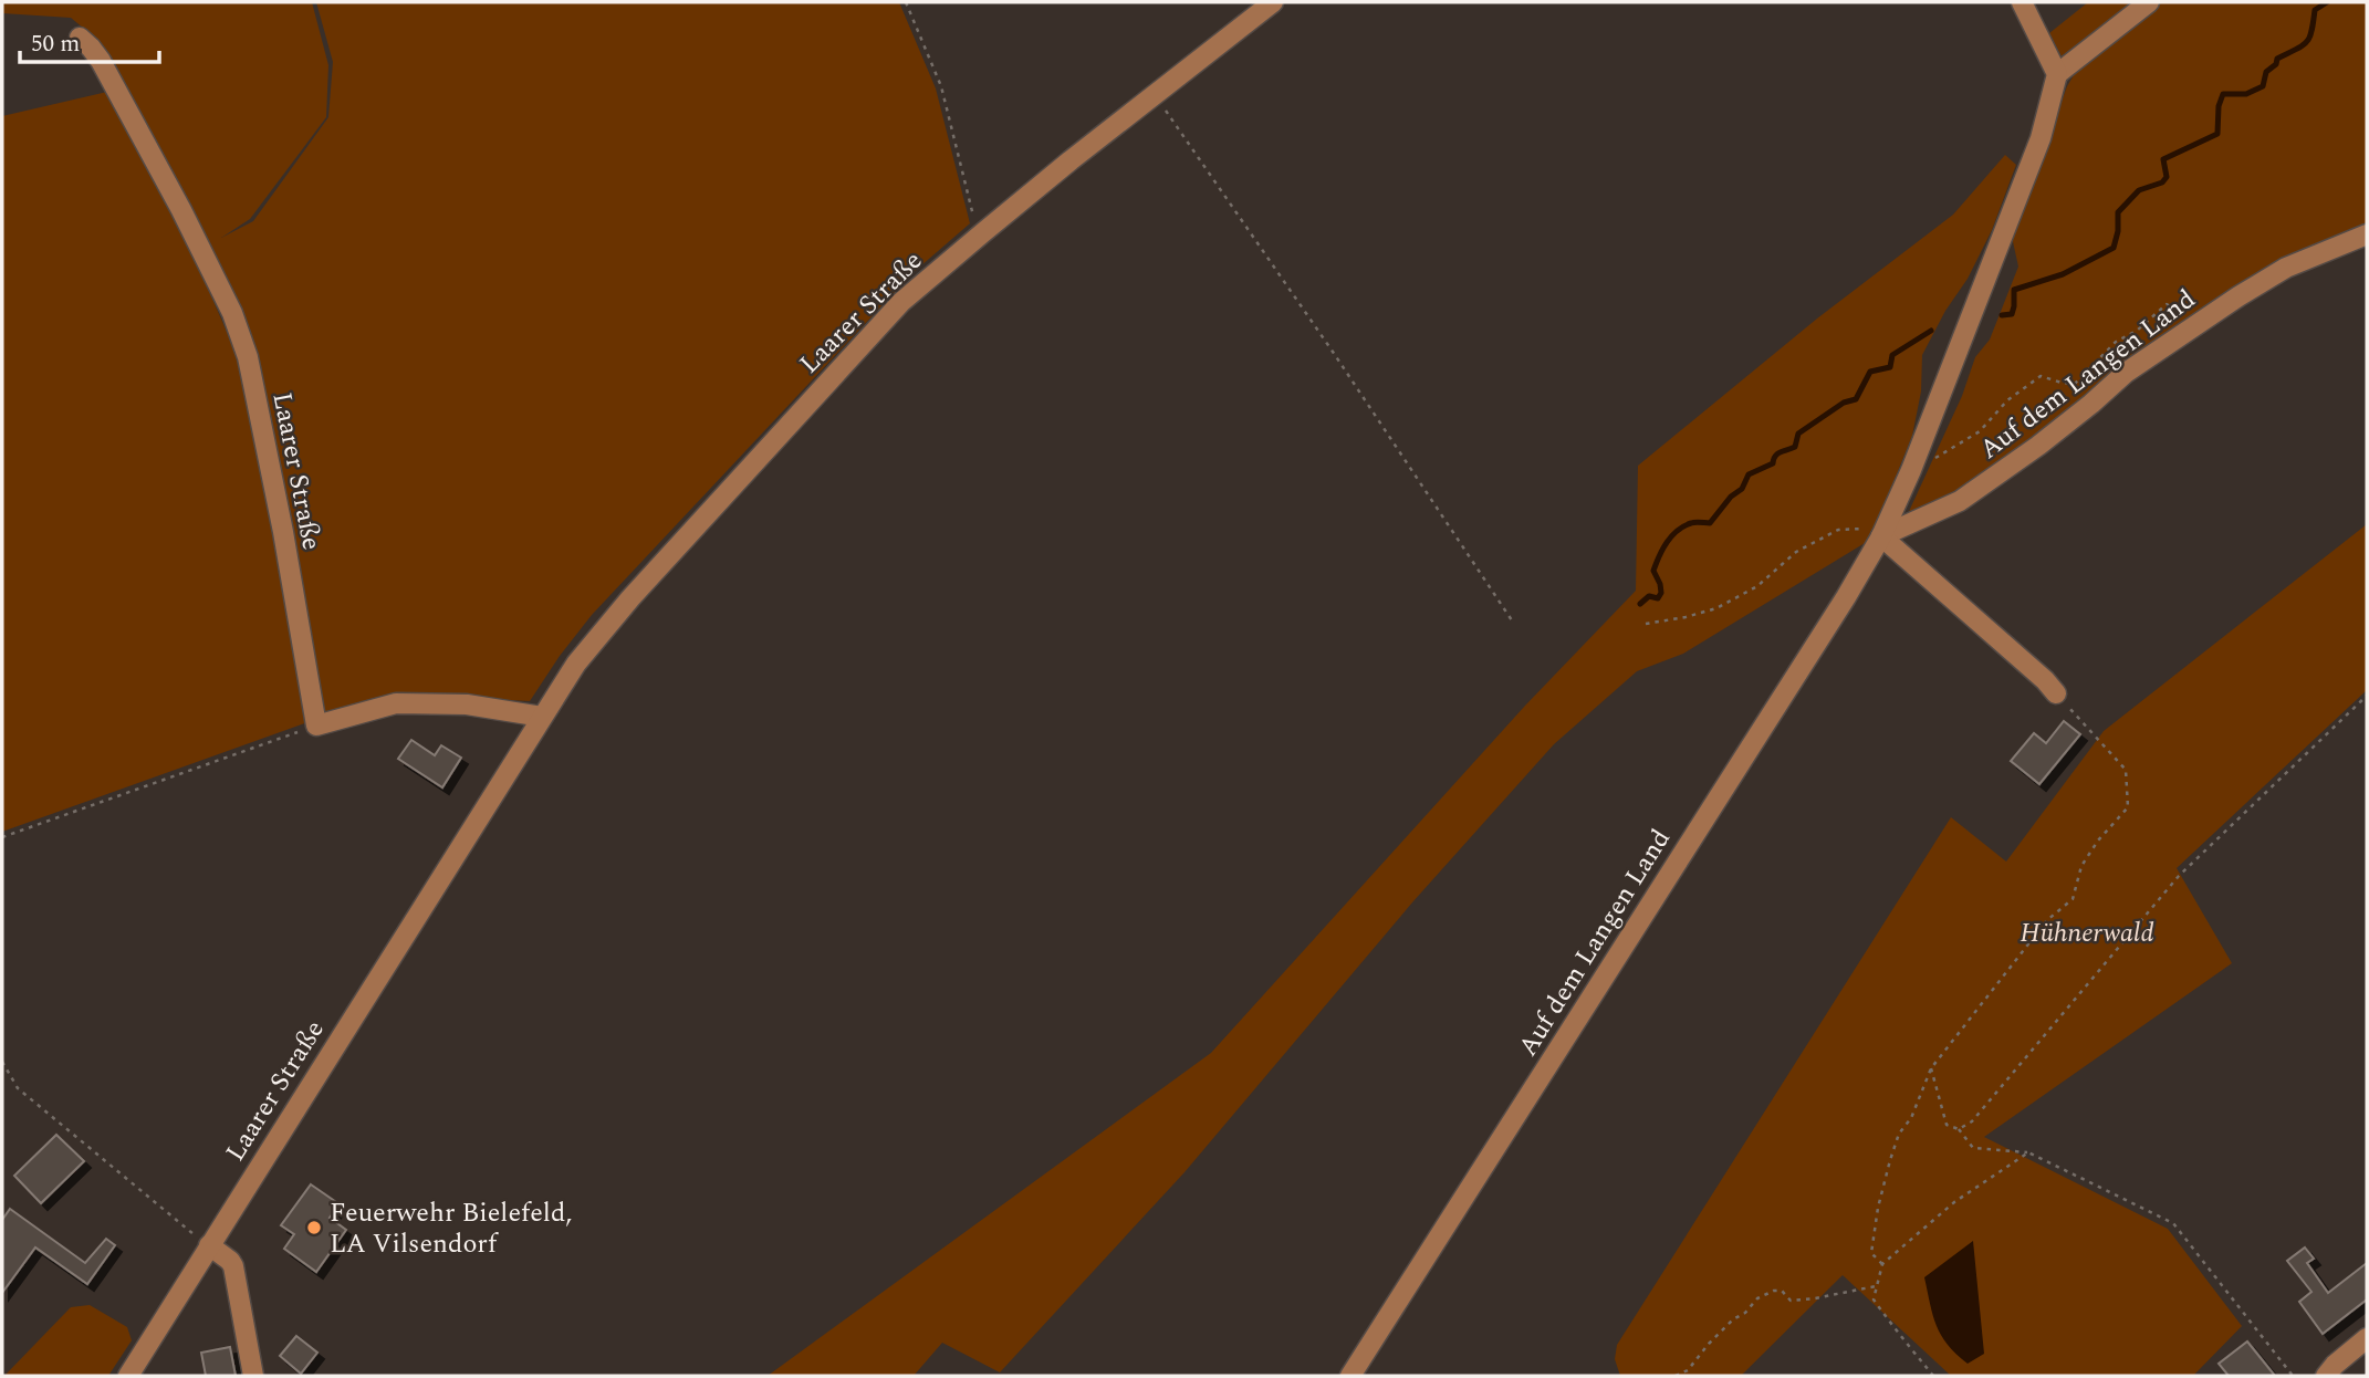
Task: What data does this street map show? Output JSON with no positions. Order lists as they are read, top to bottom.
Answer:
{
  "streets": {
    "street": ["Laarer Straße", "Auf dem Langen Land"]
  },
  "parks": ["Hühnerwald"],
  "places": ["Feuerwehr Bielefeld, LA Vilsendorf"],
  "scale_bar": "50 m"
}
